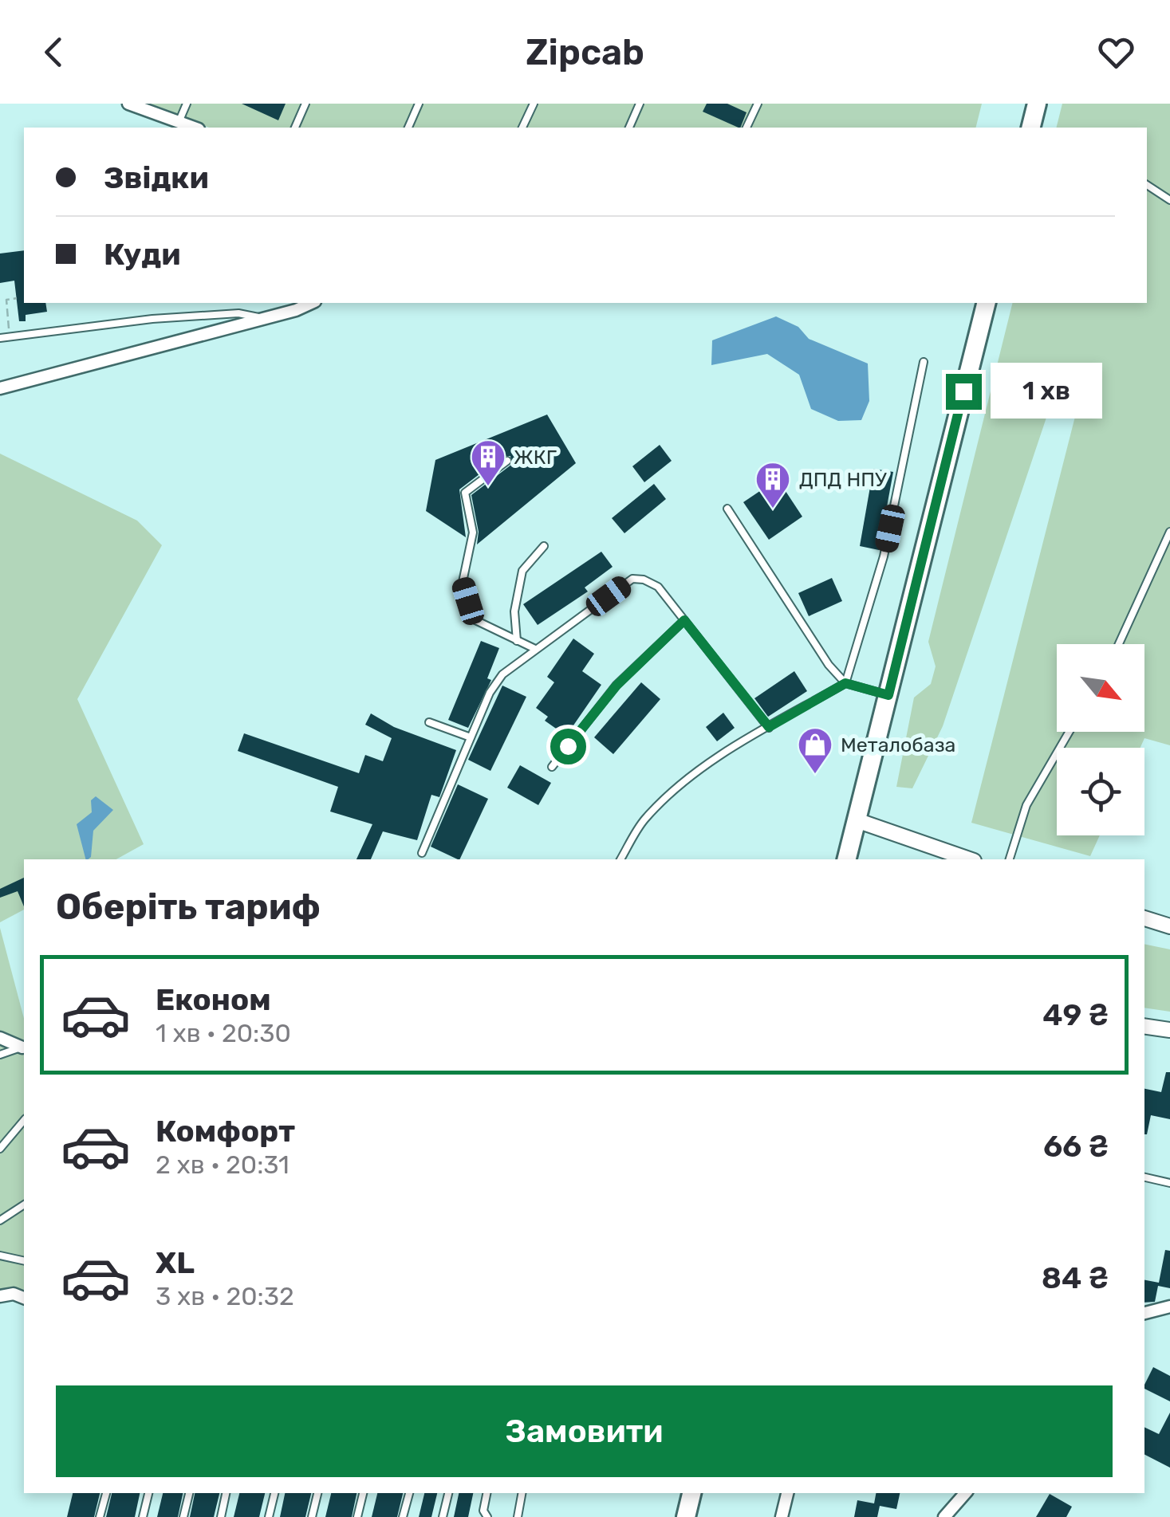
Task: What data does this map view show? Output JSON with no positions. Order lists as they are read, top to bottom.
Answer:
{
  "places": {
    "building": ["ЖКГ", "ДПД НПУ"],
    "shop": ["Металобаза"]
  },
  "north": "bottom right",
  "page": {
    "header": "Zipcab",
    "banner": ["Звідки", "Куди"],
    "bubble": "1 хв",
    "heading": "Оберіть тариф",
    "list": [
      {
        "name": "Економ",
        "note": "1 хв · 20:30",
        "value": "49 ₴"
      },
      {
        "name": "Комфорт",
        "note": "2 хв · 20:31",
        "value": "66 ₴"
      },
      {
        "name": "XL",
        "note": "3 хв · 20:32",
        "value": "84 ₴"
      }
    ],
    "buttons": "Замовити"
  }
}
